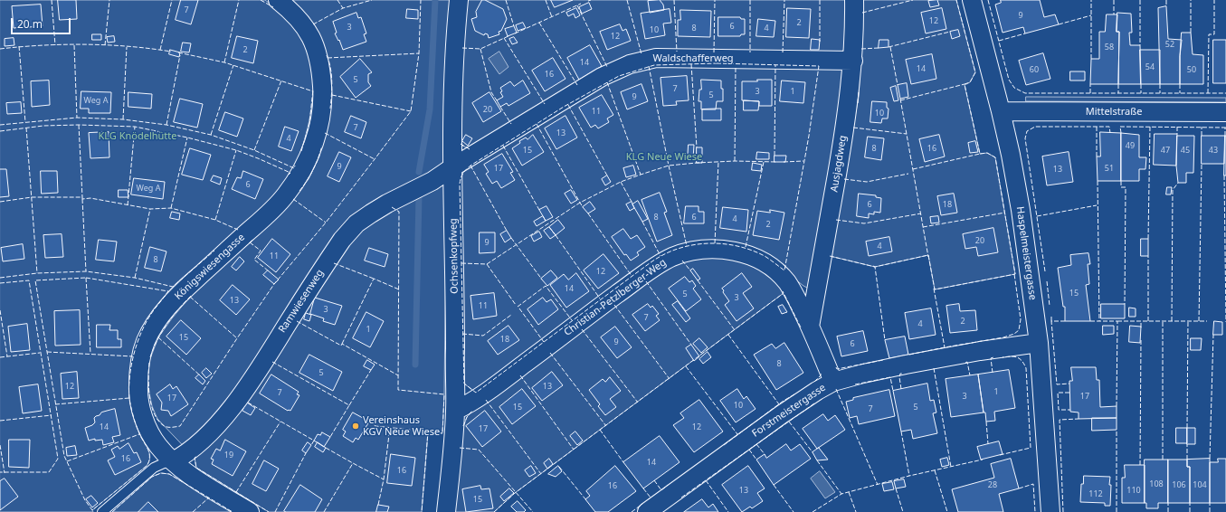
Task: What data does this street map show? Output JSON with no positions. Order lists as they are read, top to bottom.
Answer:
{
  "streets": {
    "street": [
      "Waldschafferweg",
      "Mittelstraße",
      "Ausjagdweg",
      "Haspelmeistergasse",
      "Ochsenkopfweg",
      "Königswiesengasse",
      "Christian-Petzlberger-Weg",
      "Ramwiesenweg",
      "Forstmeistergasse"
    ]
  },
  "crossings": [
    ["Waldschafferweg", "Ausjagdweg"],
    ["Waldschafferweg", "Ochsenkopfweg"],
    ["Waldschafferweg", "Ramwiesenweg"],
    ["Mittelstraße", "Haspelmeistergasse"],
    ["Ausjagdweg", "Christian-Petzlberger-Weg"],
    ["Haspelmeistergasse", "Forstmeistergasse"],
    ["Ochsenkopfweg", "Christian-Petzlberger-Weg"],
    ["Ochsenkopfweg", "Ramwiesenweg"],
    ["Königswiesengasse", "Ramwiesenweg"],
    ["Christian-Petzlberger-Weg", "Forstmeistergasse"]
  ],
  "parks": ["KLG Knödelhütte", "KLG Neue Wiese"],
  "places": ["Vereinshaus KGV Neue Wiese"],
  "house_numbers": [
    "7",
    "9",
    "12",
    "2",
    "6",
    "3",
    "8",
    "4",
    "10",
    "12",
    "52",
    "58",
    "2",
    "14",
    "54",
    "14",
    "60",
    "50",
    "16",
    "5",
    "7",
    "3",
    "1",
    "5",
    "9",
    "Weg A",
    "20",
    "11",
    "10",
    "7",
    "13",
    "4",
    "49",
    "8",
    "16",
    "15",
    "47",
    "45",
    "43",
    "9",
    "17",
    "51",
    "13",
    "6",
    "Weg A",
    "6",
    "18",
    "8",
    "6",
    "4",
    "2",
    "20",
    "9",
    "4",
    "11",
    "8",
    "12",
    "14",
    "15",
    "5",
    "3",
    "13",
    "11",
    "3",
    "7",
    "2",
    "4",
    "1",
    "15",
    "18",
    "9",
    "6",
    "8",
    "5",
    "12",
    "13",
    "1",
    "7",
    "3",
    "17",
    "17",
    "10",
    "15",
    "5",
    "7",
    "14",
    "12",
    "17",
    "19",
    "16",
    "14",
    "16",
    "108",
    "28",
    "106",
    "104",
    "16",
    "13",
    "110",
    "112",
    "15"
  ],
  "scale_bar": "20 m"
}
